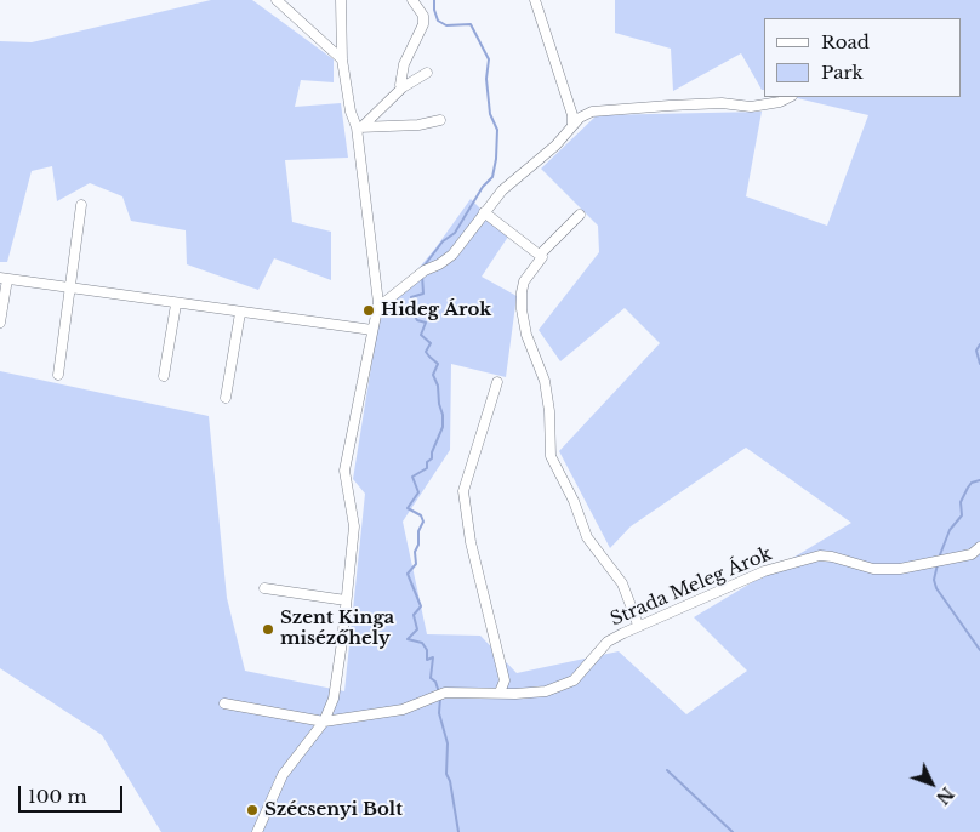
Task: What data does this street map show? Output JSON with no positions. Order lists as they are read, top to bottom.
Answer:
{
  "streets": {
    "street": ["Strada Meleg Árok"]
  },
  "places": ["Hideg Árok", "Szent Kinga misézőhely", "Szécsenyi Bolt"],
  "legend": ["Road", "Park"],
  "scale_bar": "100 m",
  "north": "bottom right"
}
